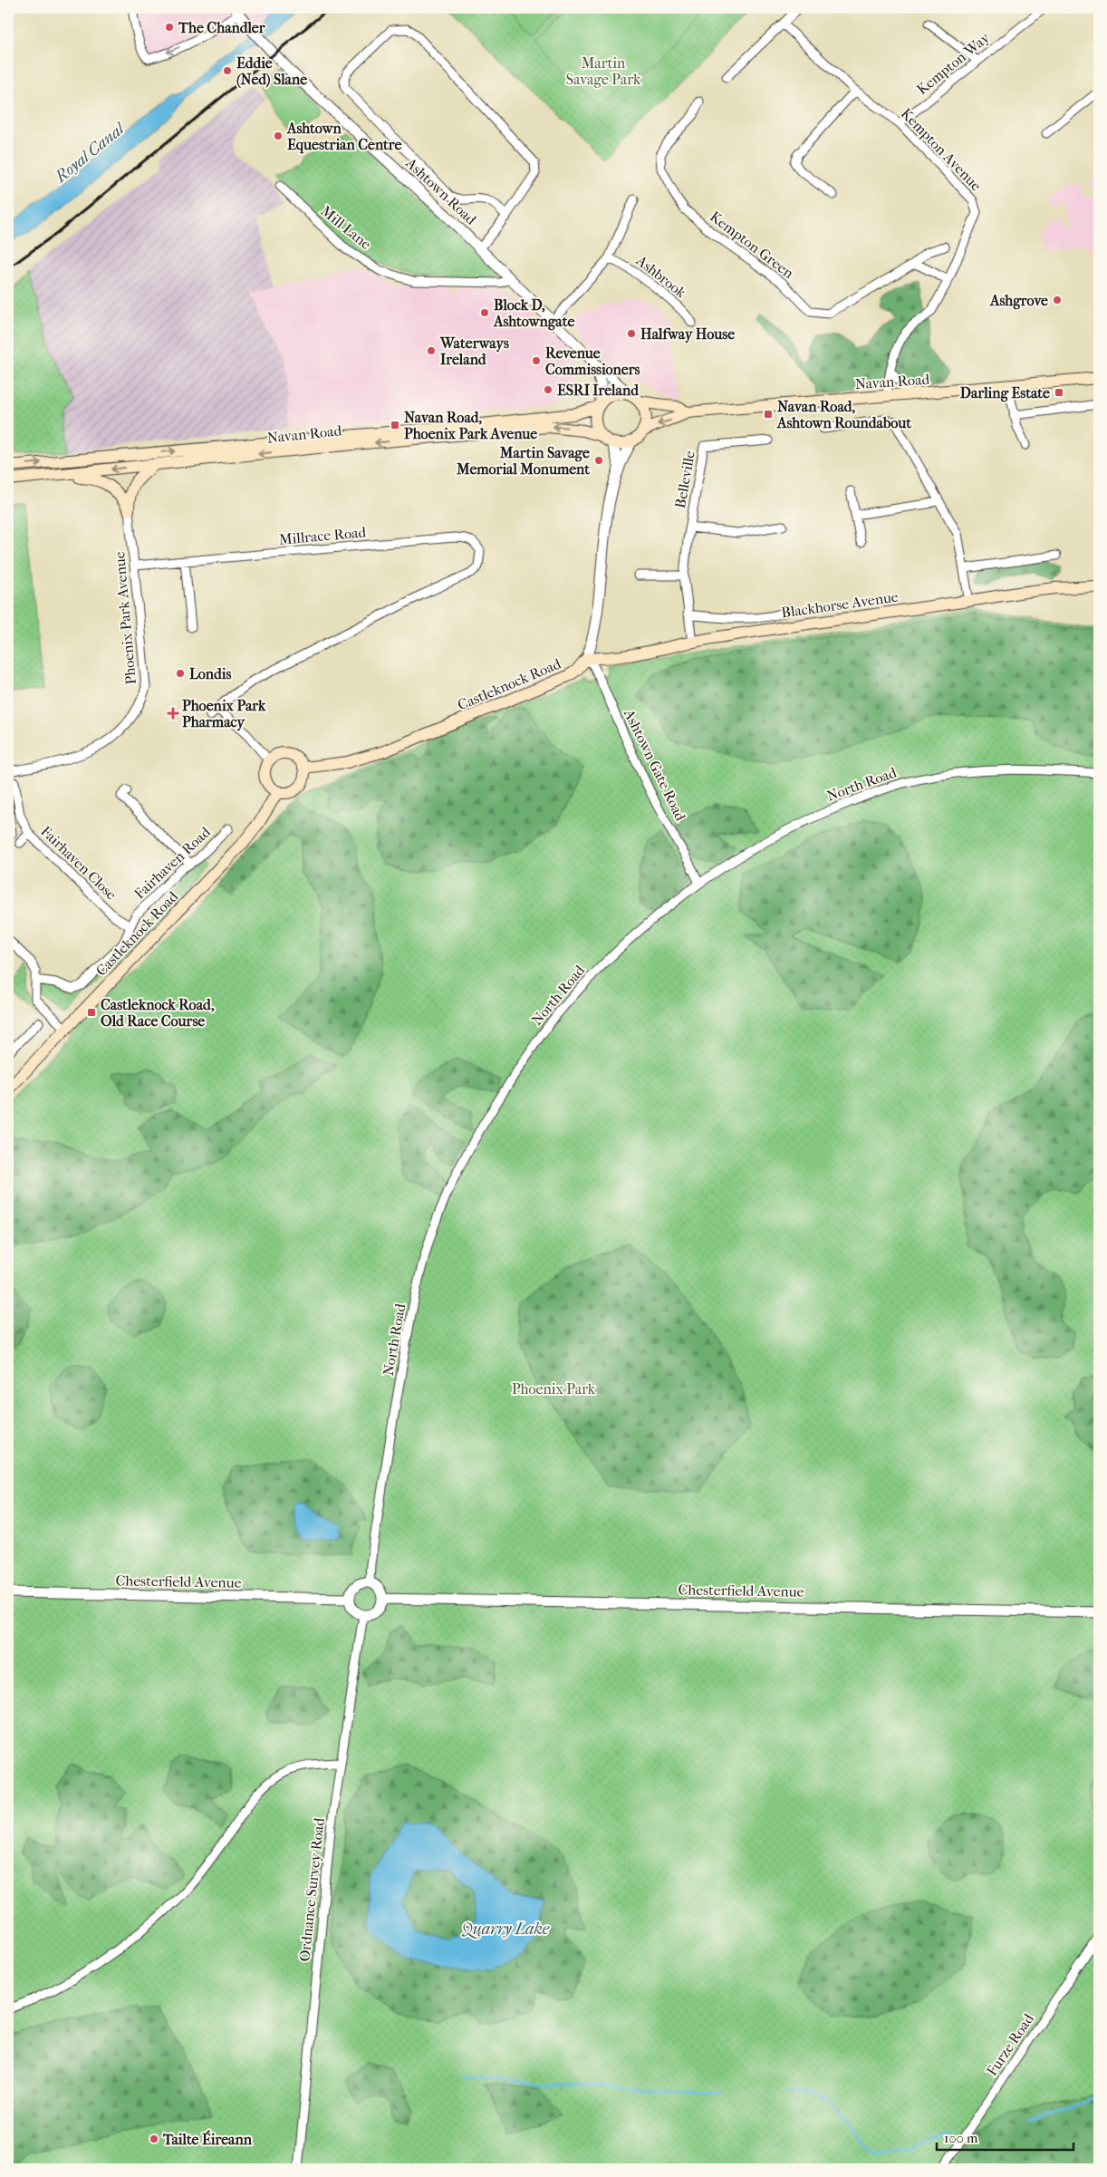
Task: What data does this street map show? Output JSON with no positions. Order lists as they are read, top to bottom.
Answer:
{
  "streets": {
    "main road": ["Navan Road", "Blackhorse Avenue", "Castleknock Road"],
    "street": [
      "Kempton Way",
      "Kempton Avenue",
      "Ashtown Road",
      "Mill Lane",
      "Kempton Green",
      "Ashbrook",
      "Belleville",
      "Millrace Road",
      "Phoenix Park Avenue",
      "Ashtown Gate Road",
      "North Road",
      "Fairhaven Close",
      "Fairhaven Road",
      "Chesterfield Avenue",
      "Ordnance Survey Road",
      "Furze Road"
    ]
  },
  "crossings": [
    ["Kempton Way", "Kempton Avenue"],
    ["Kempton Avenue", "Navan Road"],
    ["Ashtown Road", "Mill Lane"],
    ["Ashtown Road", "Navan Road"],
    ["Ashtown Road", "Castleknock Road"],
    ["Navan Road", "Castleknock Road"],
    ["Belleville", "Blackhorse Avenue"],
    ["Millrace Road", "Phoenix Park Avenue"],
    ["Blackhorse Avenue", "Castleknock Road"],
    ["Blackhorse Avenue", "Ashtown Gate Road"],
    ["Castleknock Road", "Ashtown Gate Road"],
    ["Ashtown Gate Road", "North Road"],
    ["North Road", "Chesterfield Avenue"],
    ["North Road", "Ordnance Survey Road"],
    ["Fairhaven Close", "Fairhaven Road"],
    ["Chesterfield Avenue", "Ordnance Survey Road"]
  ],
  "water": ["Royal Canal", "Quarry Lake"],
  "parks": ["Martin Savage Park", "Phoenix Park"],
  "places": {
    "other": [
      "The Chandler",
      "Eddie (Ned) Slane",
      "Ashtown Equestrian Centre",
      "Ashgrove",
      "Block D, Ashtowngate",
      "Halfway House",
      "Waterways Ireland",
      "Revenue Commissioners",
      "ESRI Ireland",
      "Martin Savage Memorial Monument",
      "Londis",
      "Tailte Éireann"
    ],
    "transit": [
      "Darling Estate",
      "Navan Road, Ashtown Roundabout",
      "Navan Road, Phoenix Park Avenue",
      "Castleknock Road, Old Race Course"
    ],
    "health": ["Phoenix Park Pharmacy"]
  },
  "scale_bar": "100 m"
}
